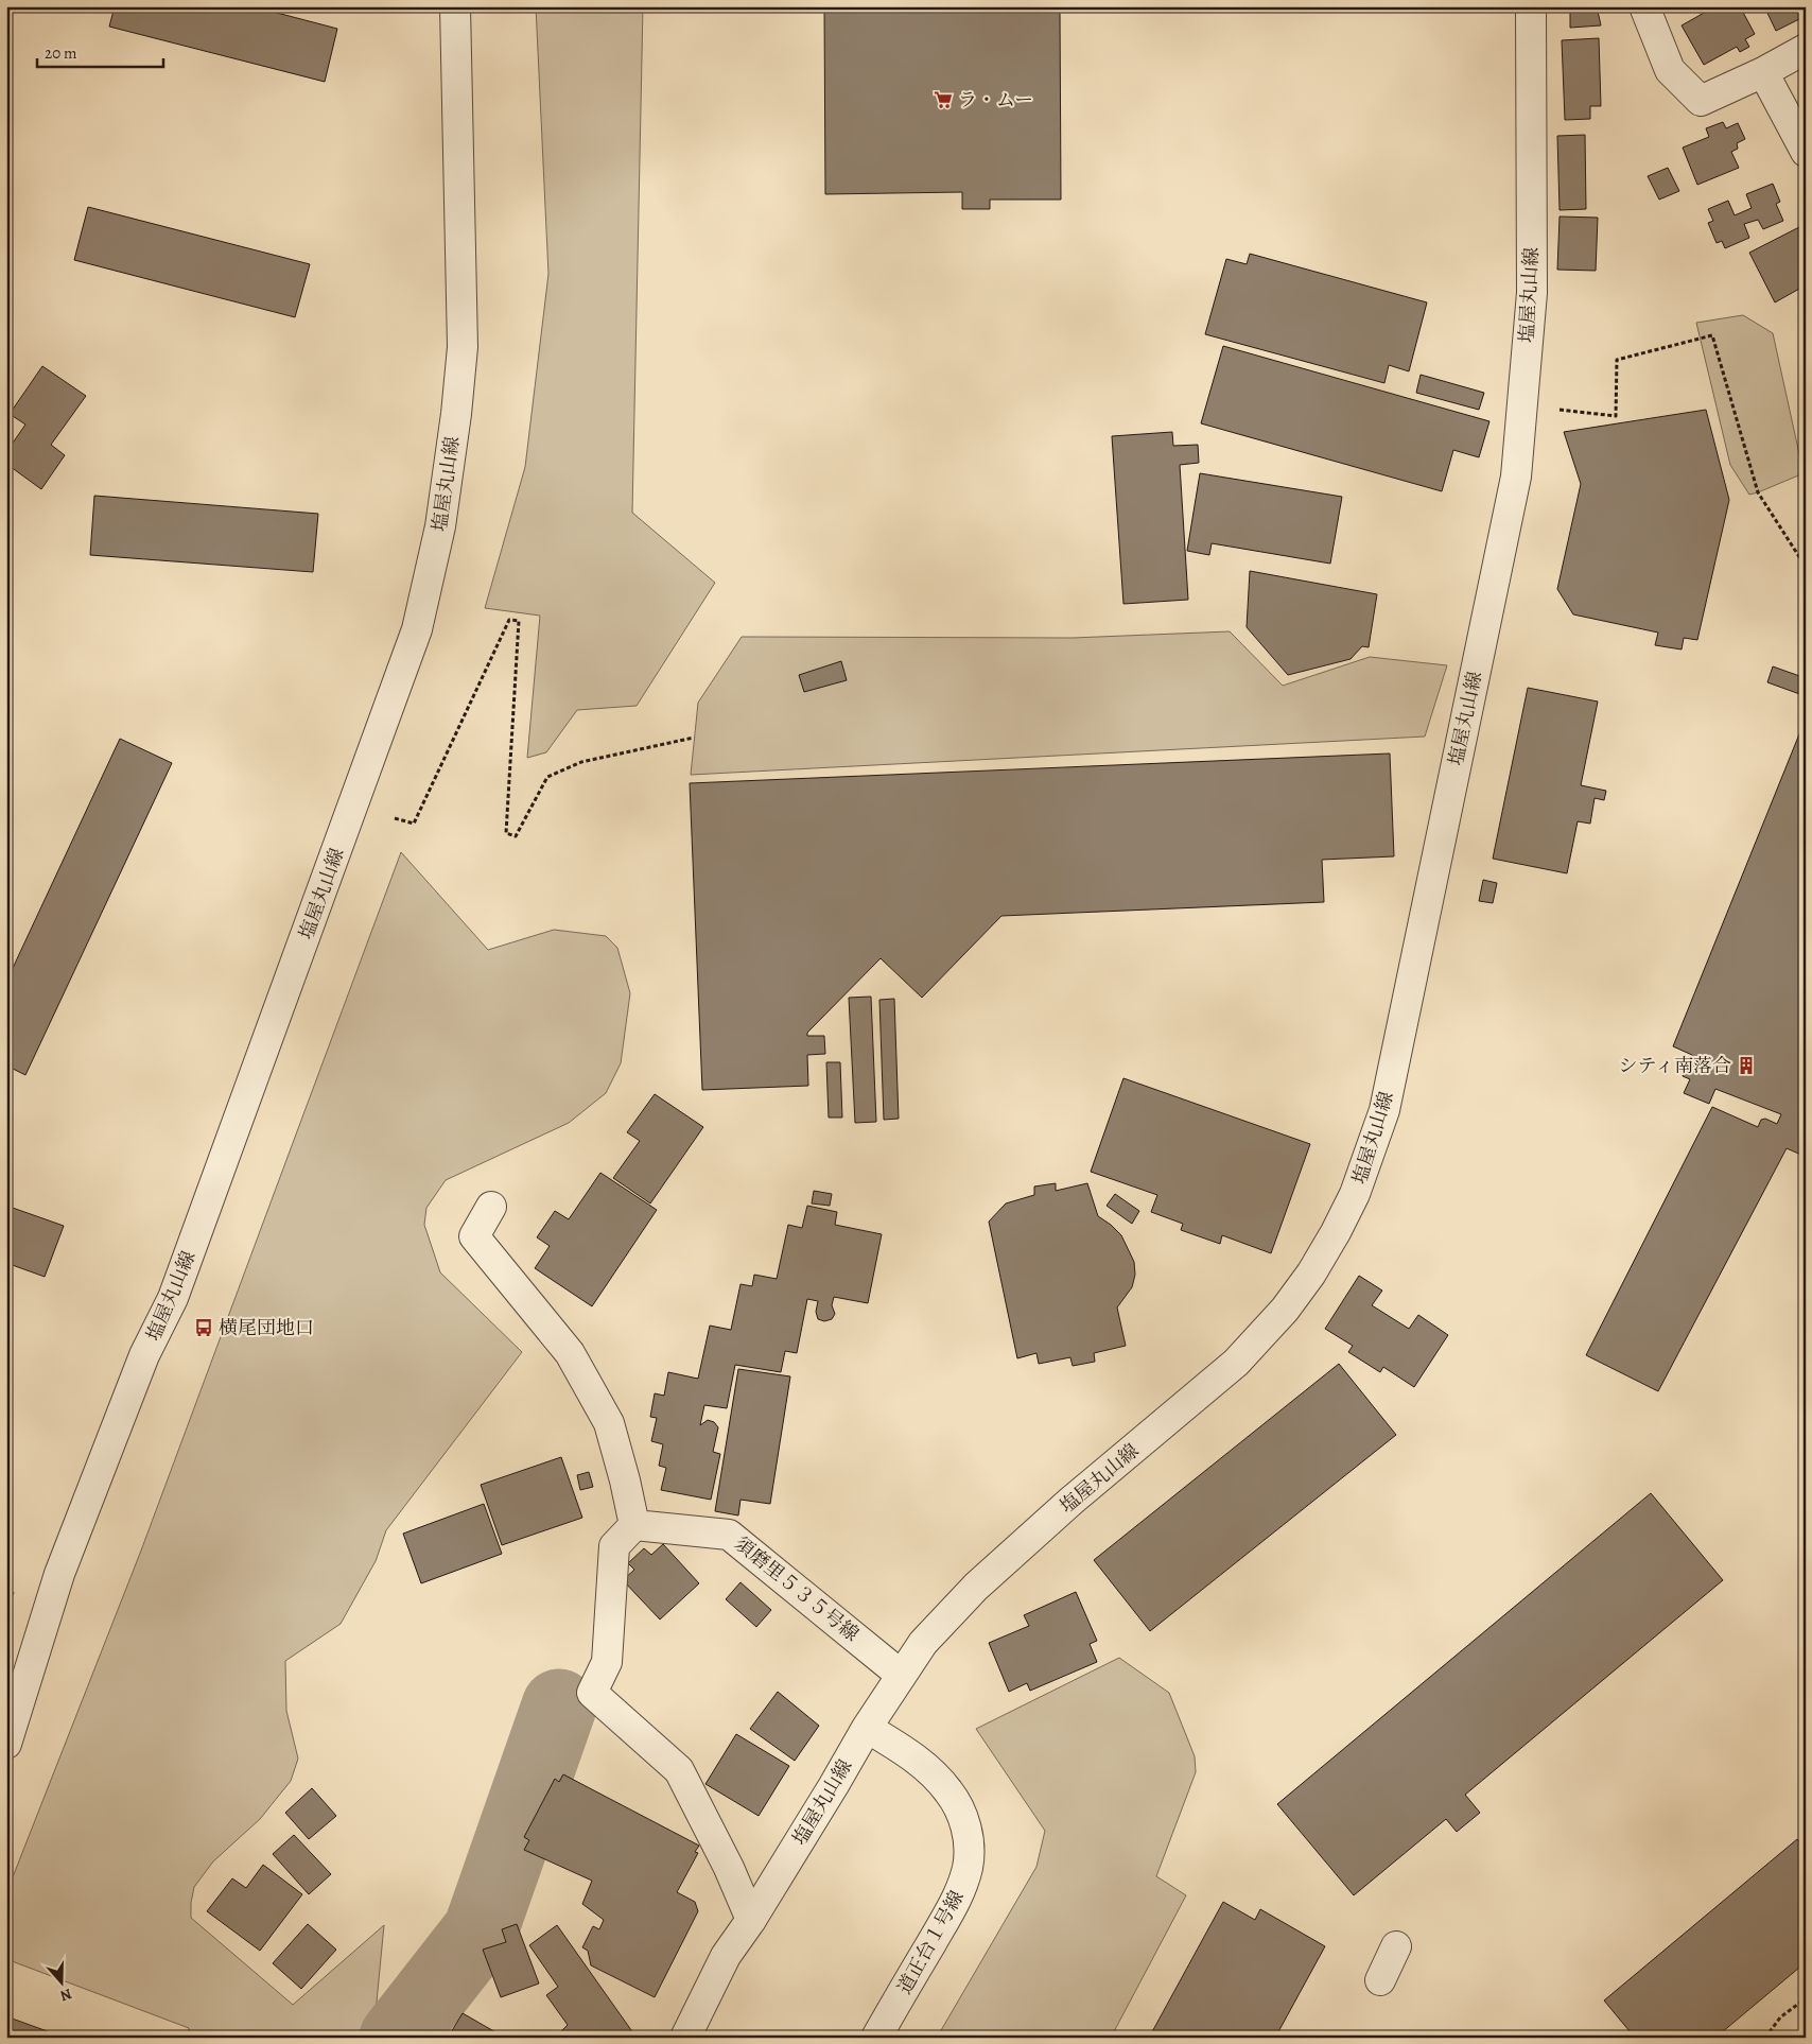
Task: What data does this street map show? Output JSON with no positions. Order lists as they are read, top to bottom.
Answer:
{
  "streets": {
    "street": ["塩屋丸山線", "須磨里５３５号線", "道正台１号線"]
  },
  "crossings": [
    ["塩屋丸山線", "須磨里５３５号線"],
    ["塩屋丸山線", "道正台１号線"]
  ],
  "places": {
    "supermarket": ["ラ・ムー"],
    "building": ["シティ南落合"],
    "bus stop": ["横尾団地口"]
  },
  "scale_bar": "20 m",
  "north": "bottom"
}
